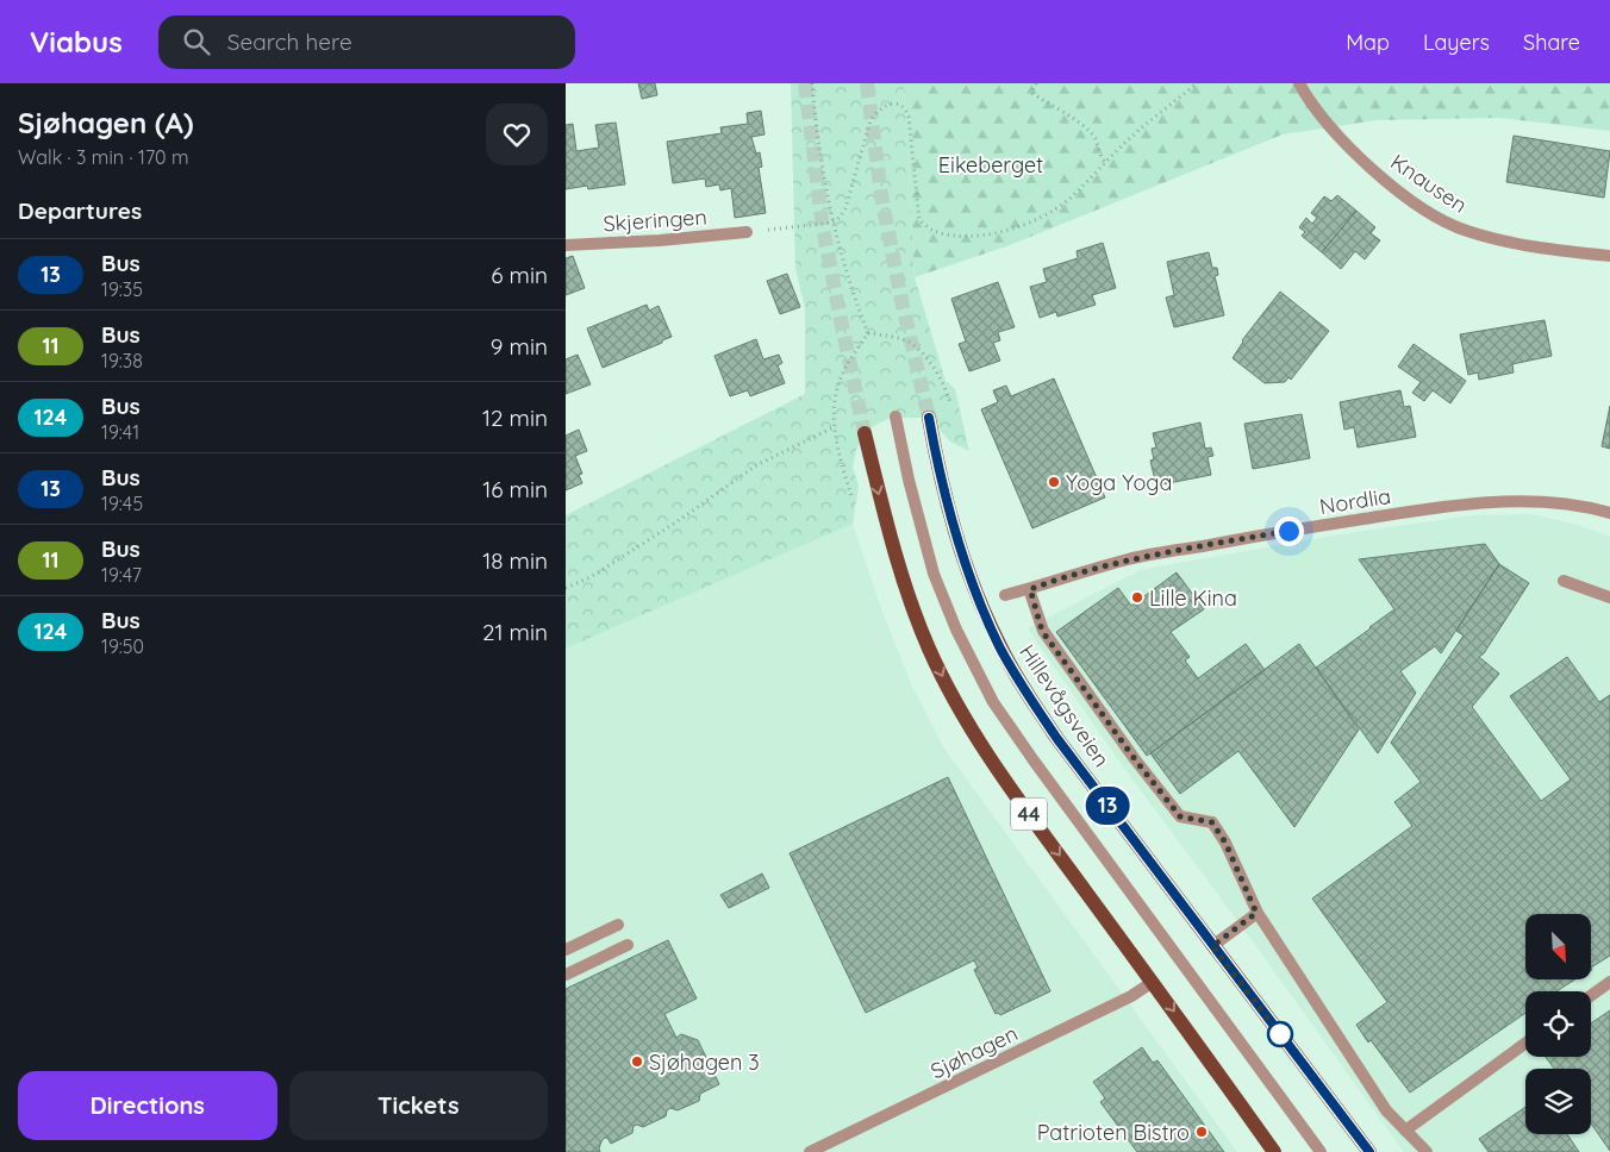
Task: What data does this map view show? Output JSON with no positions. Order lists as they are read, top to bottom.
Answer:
{
  "streets": {
    "main road": ["Hillevågsveien", "44"],
    "street": [
      "Knausen",
      "Skjeringen",
      "Nordlia",
      "Sjøhagen"
    ]
  },
  "crossings": [
    ["44", "Sjøhagen"]
  ],
  "parks": ["Eikeberget"],
  "places": [
    "Yoga Yoga",
    "Lille Kina",
    "Sjøhagen 3",
    "Patrioten Bistro"
  ],
  "lines": ["bus line 13"],
  "north": "bottom right",
  "page": {
    "header": "Viabus",
    "search": "Search here",
    "nav": ["Map", "Layers", "Share"],
    "heading": [
      ["Sjøhagen (A)", "Walk · 3 min · 170 m"],
      "Departures"
    ],
    "on_map": "13",
    "list": [
      {
        "mark": "13",
        "name": "Bus",
        "note": "19:35",
        "value": "6 min"
      },
      {
        "mark": "11",
        "name": "Bus",
        "note": "19:38",
        "value": "9 min"
      },
      {
        "mark": "124",
        "name": "Bus",
        "note": "19:41",
        "value": "12 min"
      },
      {
        "mark": "13",
        "name": "Bus",
        "note": "19:45",
        "value": "16 min"
      },
      {
        "mark": "11",
        "name": "Bus",
        "note": "19:47",
        "value": "18 min"
      },
      {
        "mark": "124",
        "name": "Bus",
        "note": "19:50",
        "value": "21 min"
      }
    ],
    "buttons": ["Directions", "Tickets"]
  }
}
